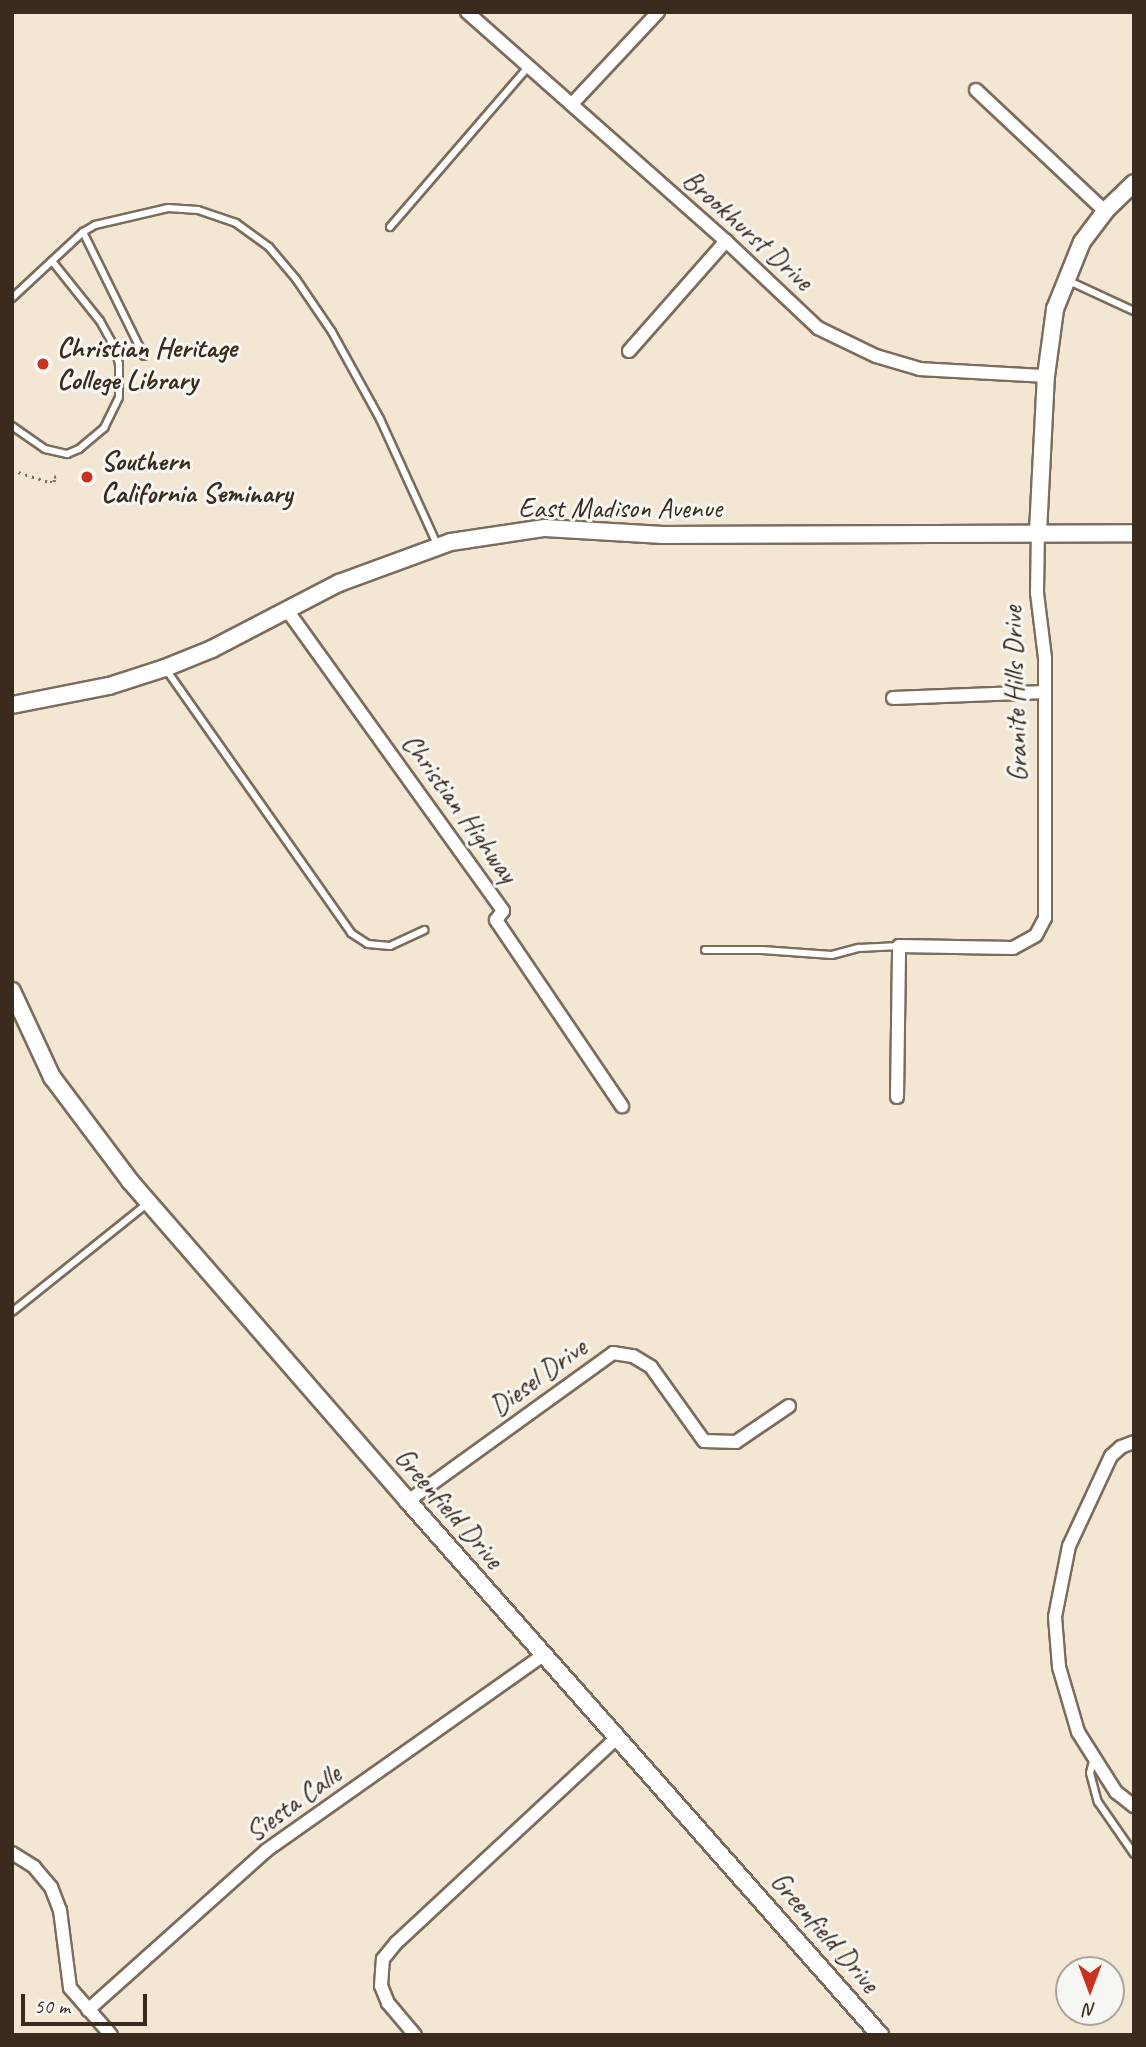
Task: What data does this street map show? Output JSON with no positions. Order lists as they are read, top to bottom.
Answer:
{
  "streets": {
    "street": [
      "Brookhurst Drive",
      "East Madison Avenue",
      "Granite Hills Drive",
      "Christian Highway",
      "Diesel Drive",
      "Greenfield Drive",
      "Siesta Calle"
    ]
  },
  "crossings": [
    ["Brookhurst Drive", "Granite Hills Drive"],
    ["East Madison Avenue", "Granite Hills Drive"],
    ["East Madison Avenue", "Christian Highway"],
    ["Diesel Drive", "Greenfield Drive"],
    ["Greenfield Drive", "Siesta Calle"]
  ],
  "places": ["Christian Heritage College Library", "Southern California Seminary"],
  "scale_bar": "50 m",
  "north": "bottom"
}
